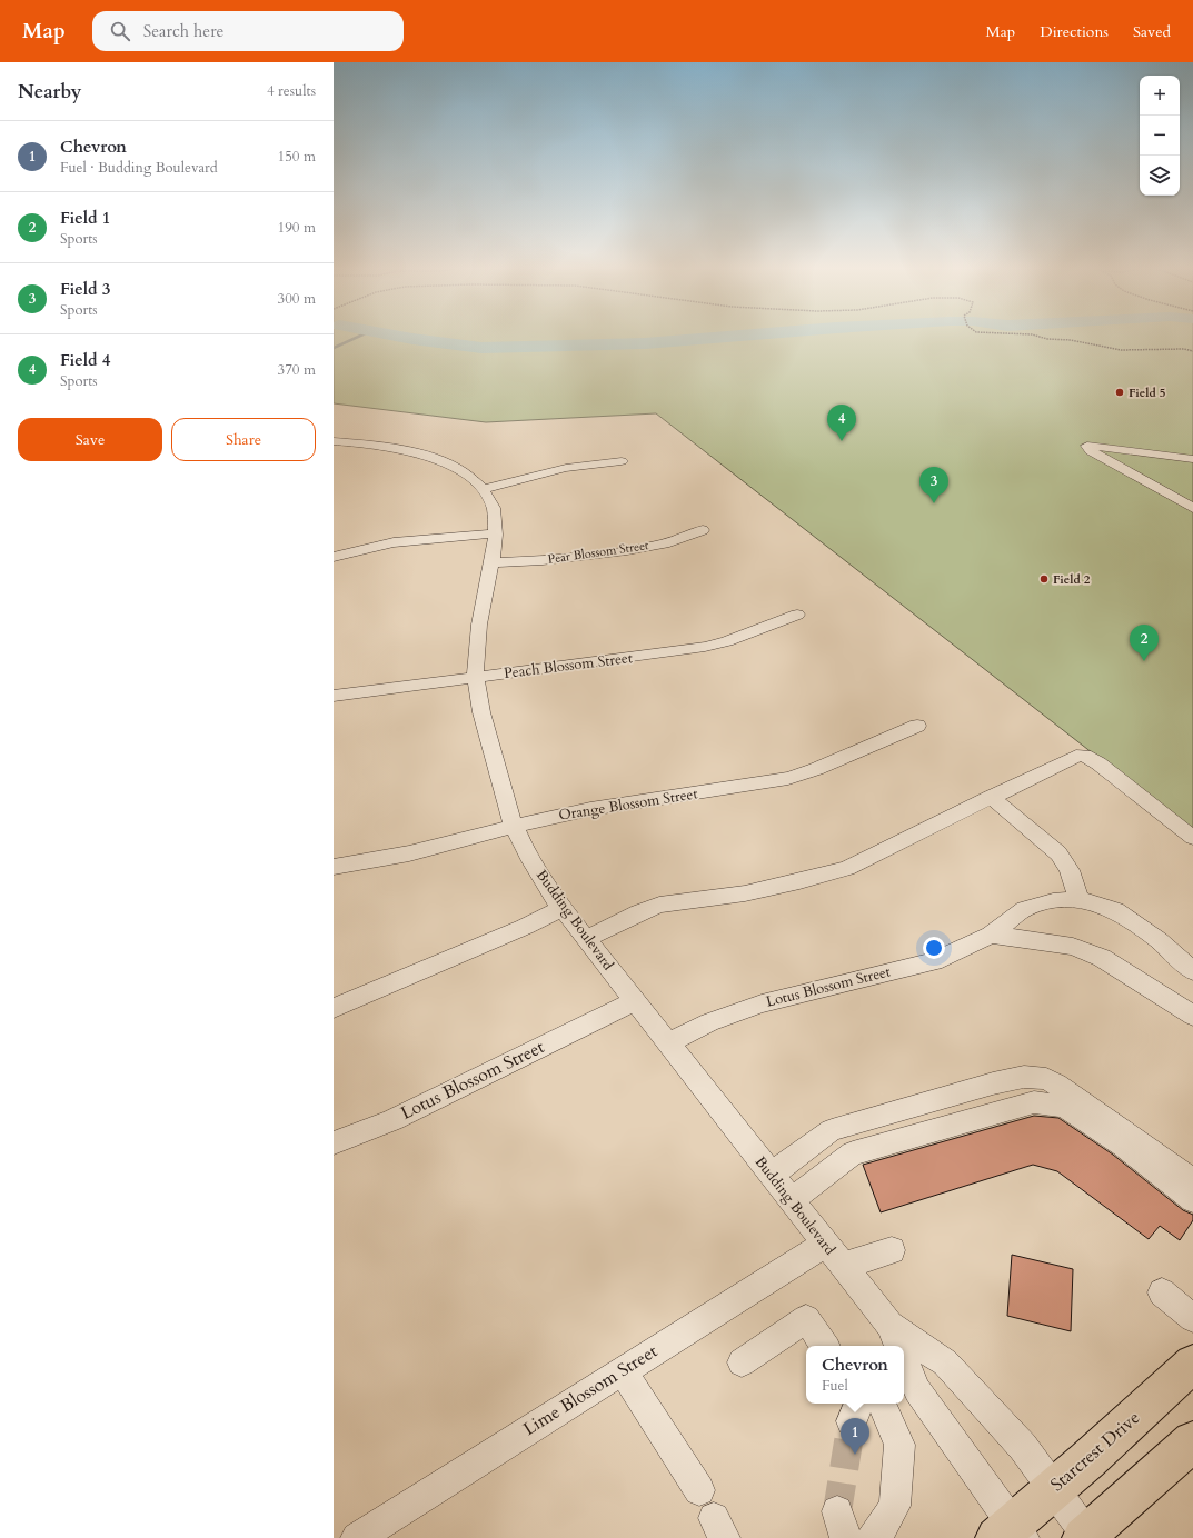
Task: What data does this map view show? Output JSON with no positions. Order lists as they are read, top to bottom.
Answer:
{
  "streets": {
    "main road": ["Starcrest Drive"],
    "street": [
      "Pear Blossom Street",
      "Peach Blossom Street",
      "Orange Blossom Street",
      "Budding Boulevard",
      "Lotus Blossom Street",
      "Lime Blossom Street"
    ]
  },
  "crossings": [
    ["Pear Blossom Street", "Budding Boulevard"],
    ["Peach Blossom Street", "Budding Boulevard"],
    ["Orange Blossom Street", "Budding Boulevard"],
    ["Budding Boulevard", "Lotus Blossom Street"],
    ["Budding Boulevard", "Lime Blossom Street"],
    ["Budding Boulevard", "Starcrest Drive"]
  ],
  "places": ["Field 5", "Field 2"],
  "page": {
    "header": "Map",
    "search": "Search here",
    "nav": ["Map", "Directions", "Saved"],
    "heading": ["Nearby", "4 results"],
    "map_buttons": ["+", "−"],
    "list": [
      {
        "mark": "1",
        "name": "Chevron",
        "note": "Fuel · Budding Boulevard",
        "value": "150 m"
      },
      {
        "mark": "2",
        "name": "Field 1",
        "note": "Sports",
        "value": "190 m"
      },
      {
        "mark": "3",
        "name": "Field 3",
        "note": "Sports",
        "value": "300 m"
      },
      {
        "mark": "4",
        "name": "Field 4",
        "note": "Sports",
        "value": "370 m"
      }
    ],
    "buttons": ["Save", "Share"],
    "pins": [
      "4",
      "3",
      "2",
      "1"
    ],
    "popup": ["Chevron", "Fuel"]
  }
}
